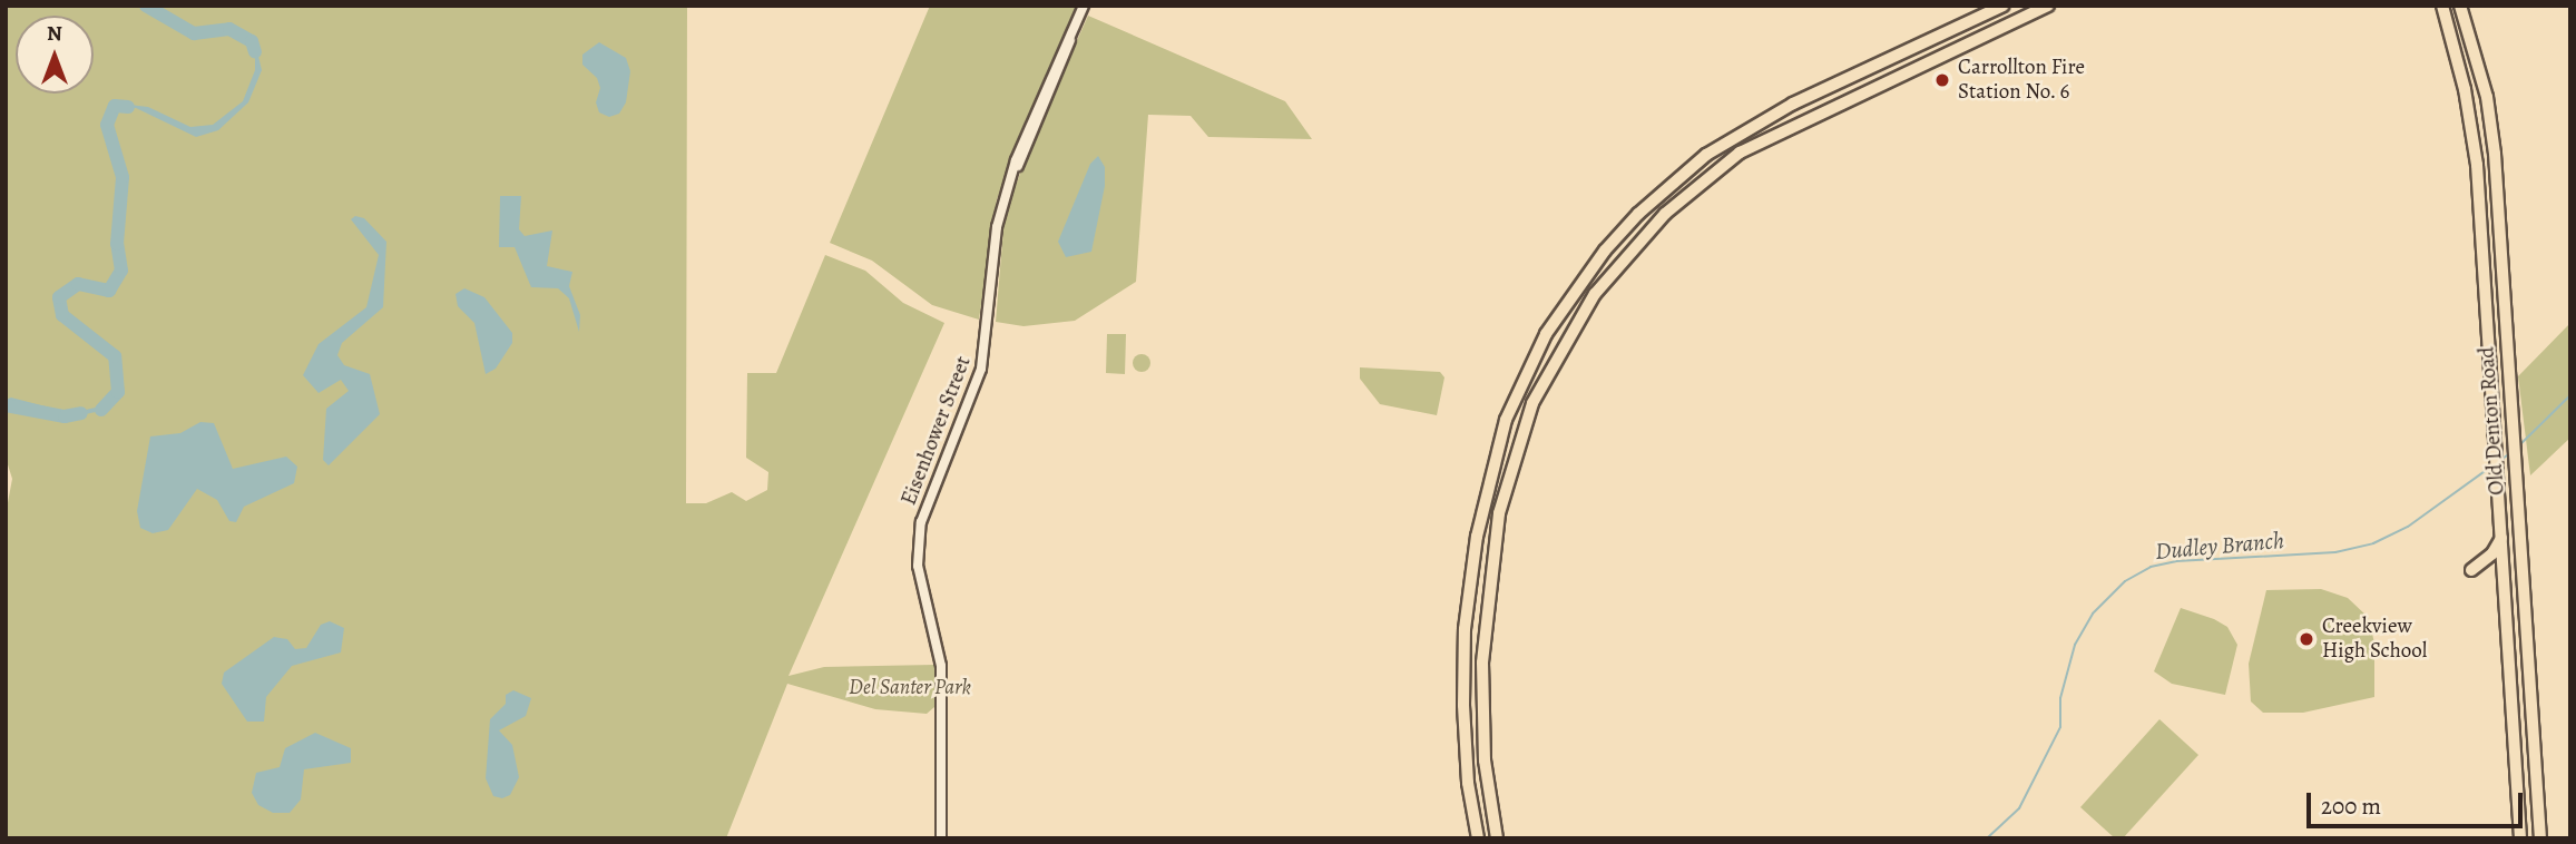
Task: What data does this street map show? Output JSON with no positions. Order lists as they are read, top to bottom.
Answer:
{
  "streets": {
    "main road": ["Old Denton Road"],
    "street": ["Eisenhower Street"]
  },
  "water": ["Dudley Branch"],
  "parks": ["Del Santer Park"],
  "places": ["Carrollton Fire Station No. 6", "Creekview High School"],
  "scale_bar": "200 m",
  "north": "top"
}
